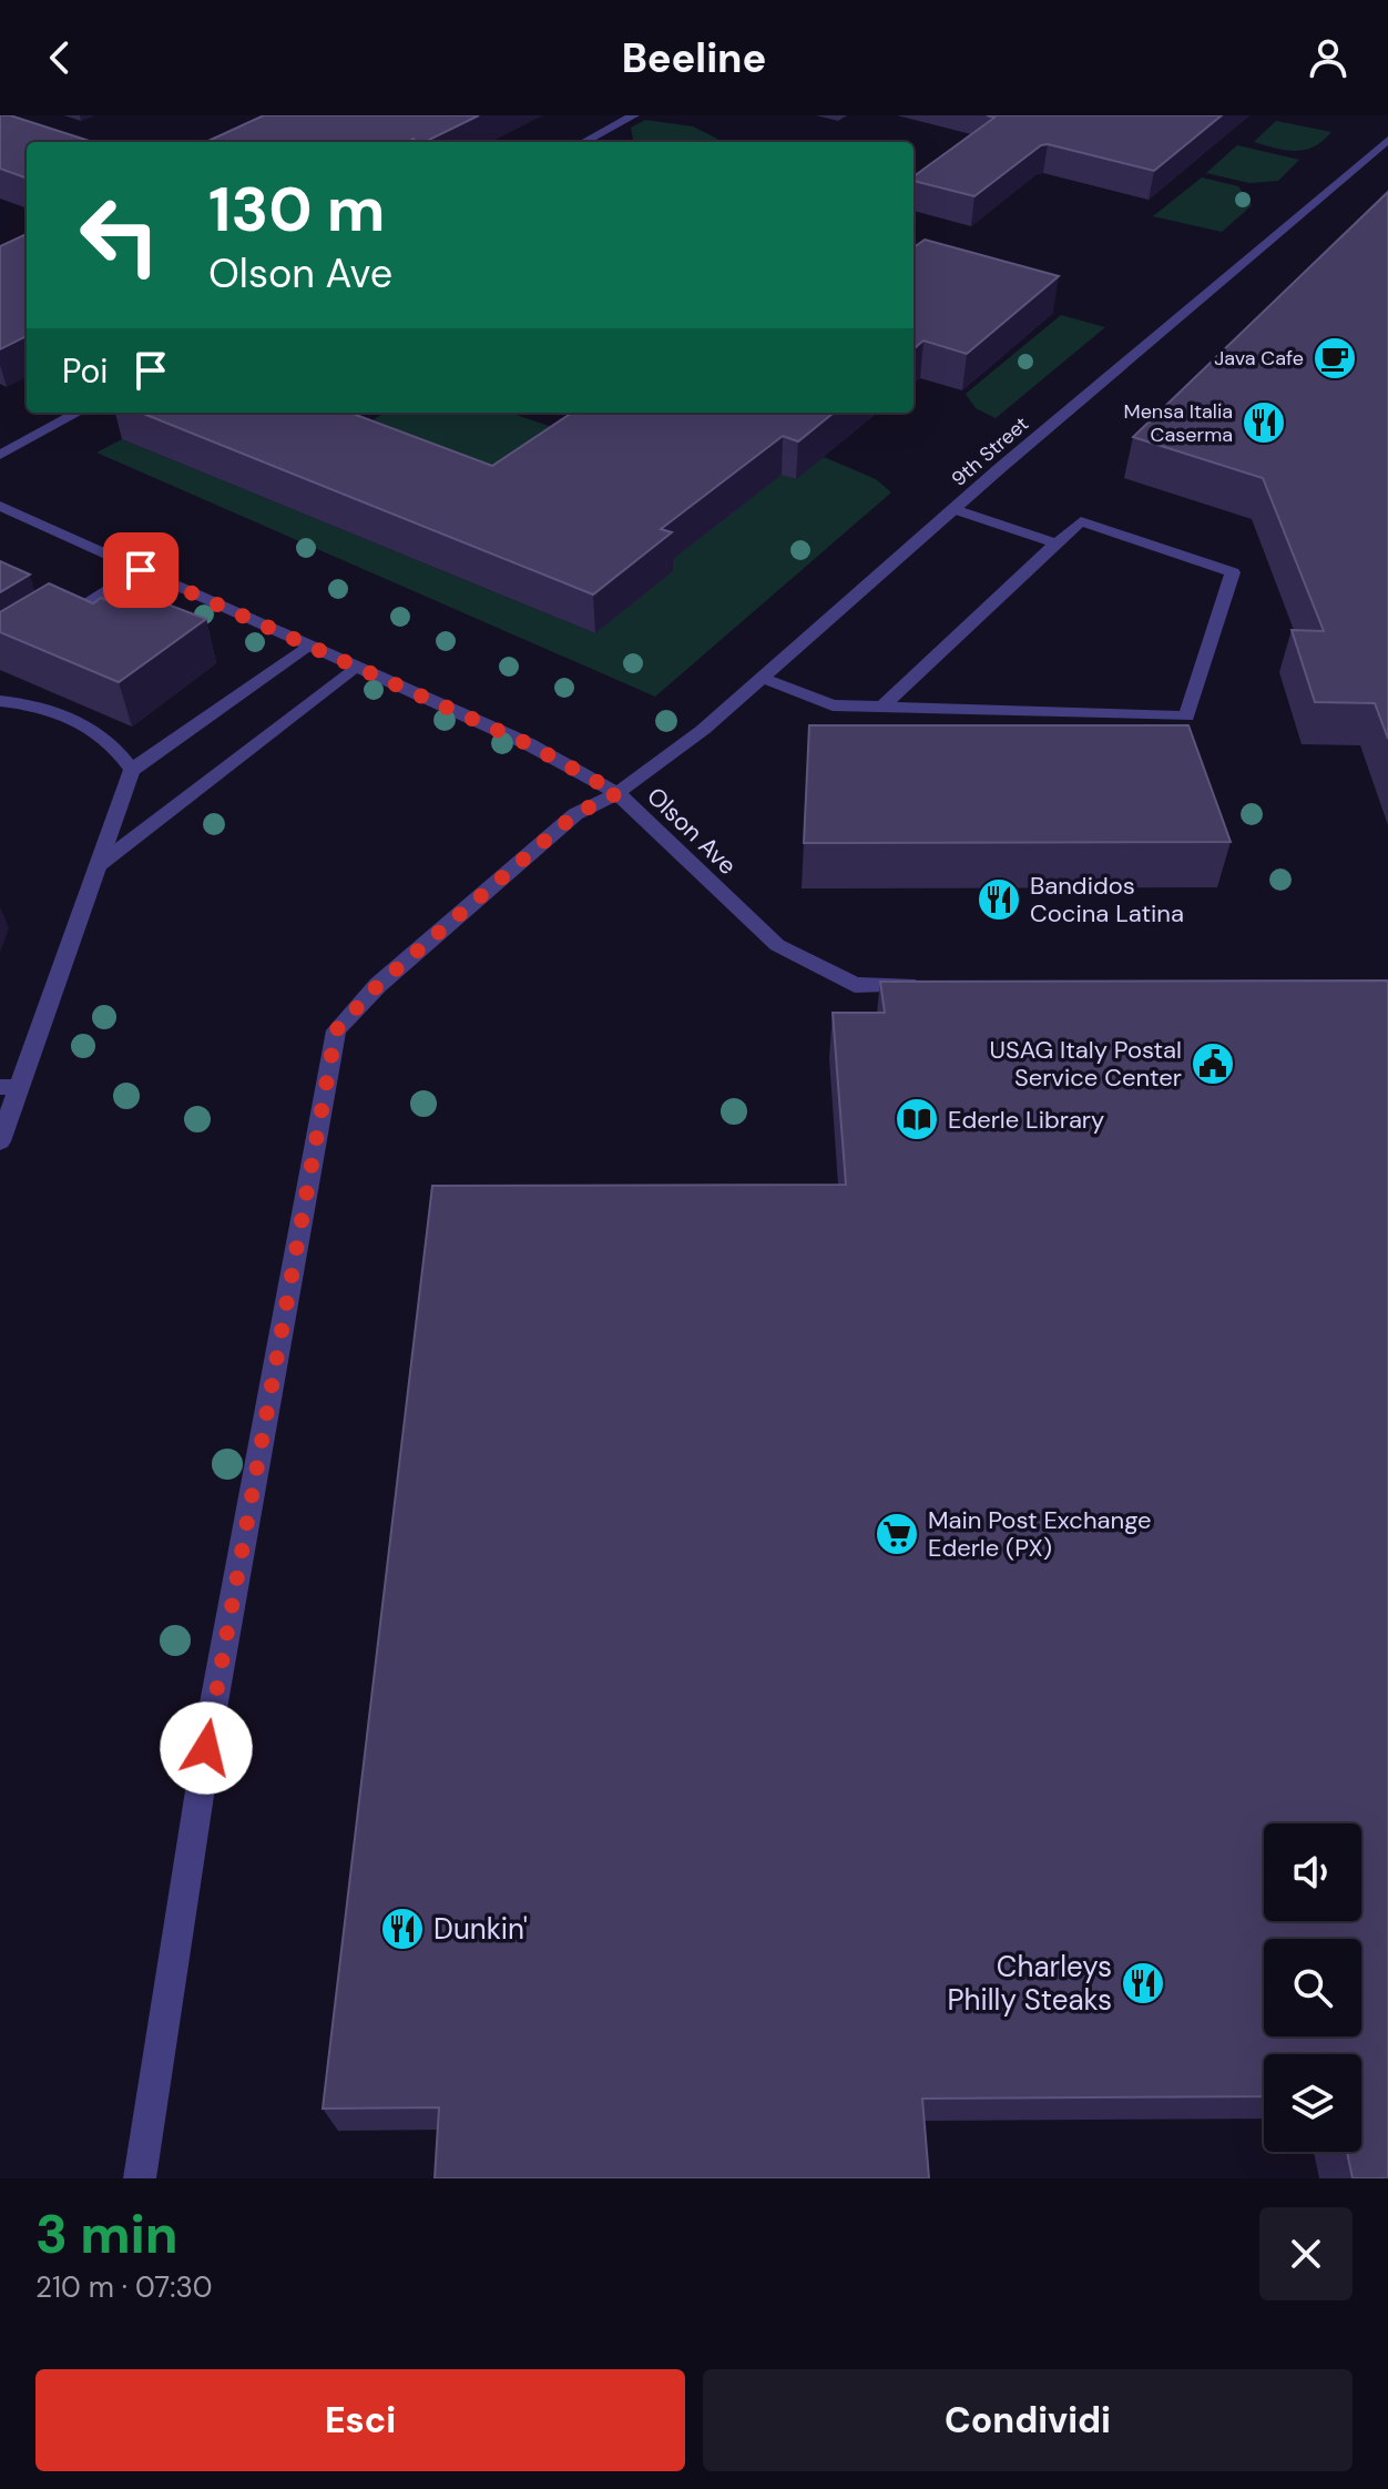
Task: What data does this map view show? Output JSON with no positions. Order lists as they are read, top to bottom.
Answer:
{
  "streets": {
    "street": ["9th Street", "Olson Ave"]
  },
  "crossings": [
    ["9th Street", "Olson Ave"]
  ],
  "places": {
    "cafe": ["Java Cafe"],
    "restaurant": [
      "Mensa Italia Caserma",
      "Bandidos Cocina Latina",
      "Dunkin'",
      "Charleys Philly Steaks"
    ],
    "public building": ["USAG Italy Postal Service Center"],
    "library": ["Ederle Library"],
    "supermarket": ["Main Post Exchange Ederle (PX)"]
  },
  "page": {
    "header": "Beeline",
    "turn": ["130 m", "Olson Ave"],
    "then": "Poi",
    "heading": ["3 min", "210 m · 07:30"],
    "buttons": ["Esci", "Condividi"]
  }
}
